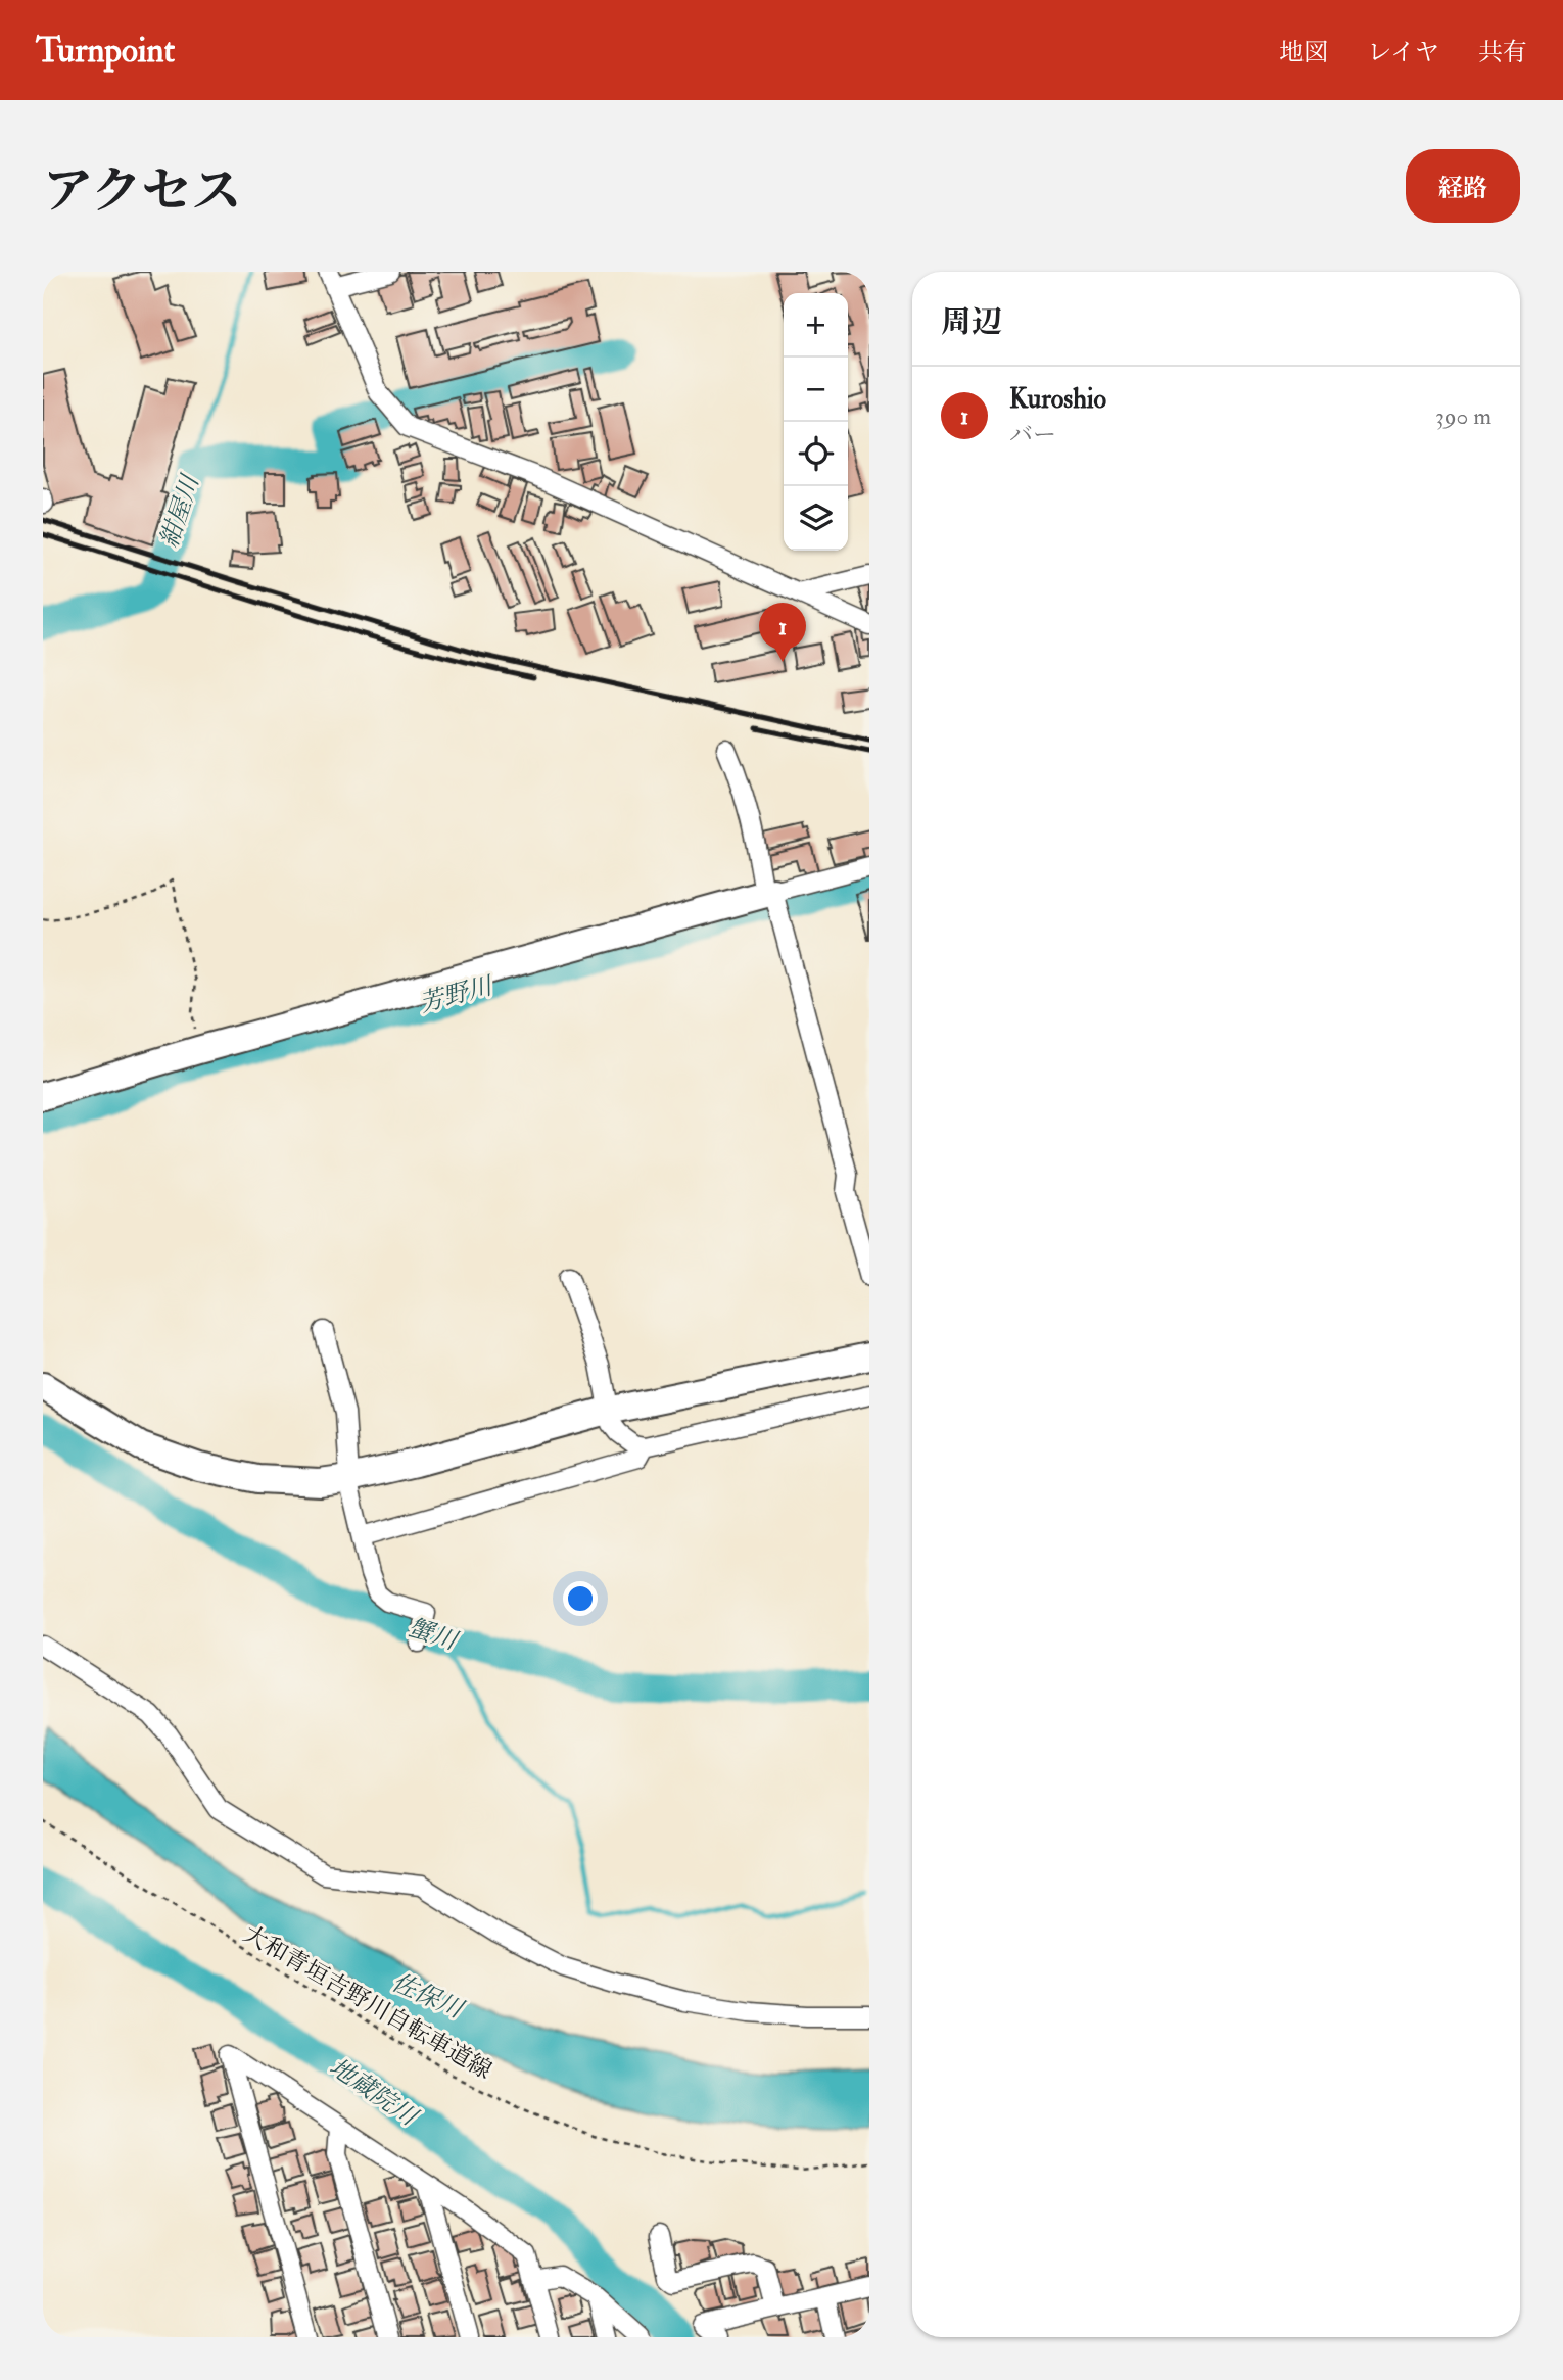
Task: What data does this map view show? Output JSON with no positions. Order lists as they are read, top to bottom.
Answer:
{
  "streets": {
    "path": ["大和青垣吉野川自転車道線"]
  },
  "water": [
    "紺屋川",
    "芳野川",
    "蟹川",
    "佐保川",
    "地蔵院川"
  ],
  "page": {
    "header": "Turnpoint",
    "nav": ["地図", "レイヤ", "共有"],
    "buttons": "経路",
    "title": "アクセス",
    "heading": "周辺",
    "map_buttons": ["+", "−"],
    "list": [
      {
        "mark": "1",
        "name": "Kuroshio",
        "note": "バー",
        "value": "390 m"
      }
    ],
    "pins": "1"
  }
}
